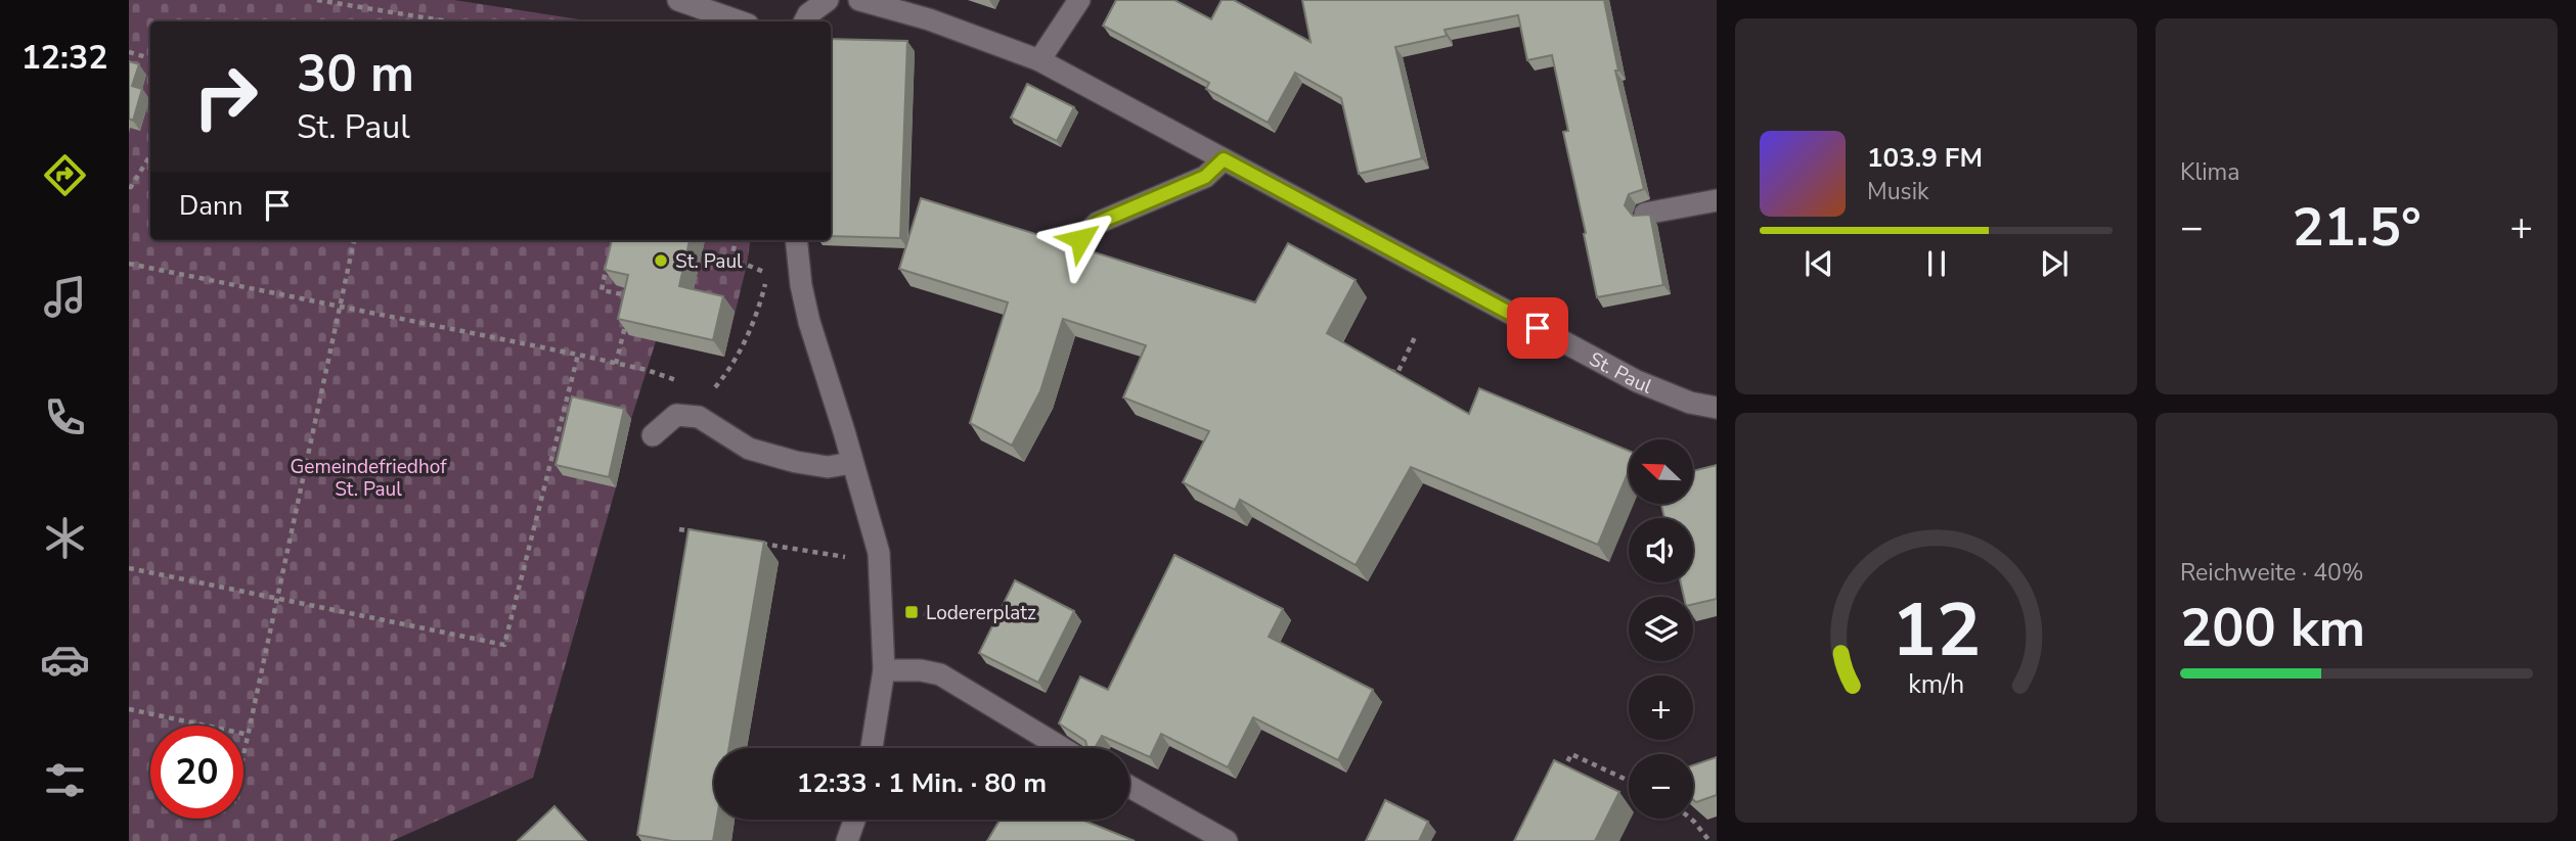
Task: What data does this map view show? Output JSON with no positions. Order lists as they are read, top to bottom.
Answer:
{
  "streets": {
    "street": ["St. Paul"]
  },
  "parks": ["Gemeindefriedhof St. Paul"],
  "places": {
    "other": ["St. Paul"],
    "transit": ["Lodererplatz"]
  },
  "north": "top left",
  "page": {
    "tabs": "12:32",
    "tile": [
      "Klima",
      ["Reichweite · 40%", "200 km"]
    ],
    "turn": ["30 m", "St. Paul"],
    "song": ["103.9 FM", "Musik"],
    "then": "Dann",
    "heat": ["−", "21.5°", "+"],
    "map_buttons": ["+", "−"],
    "limit": "20",
    "trip": "12:33 · 1 Min. · 80 m",
    "gauge": ["12", "km/h"]
  }
}
